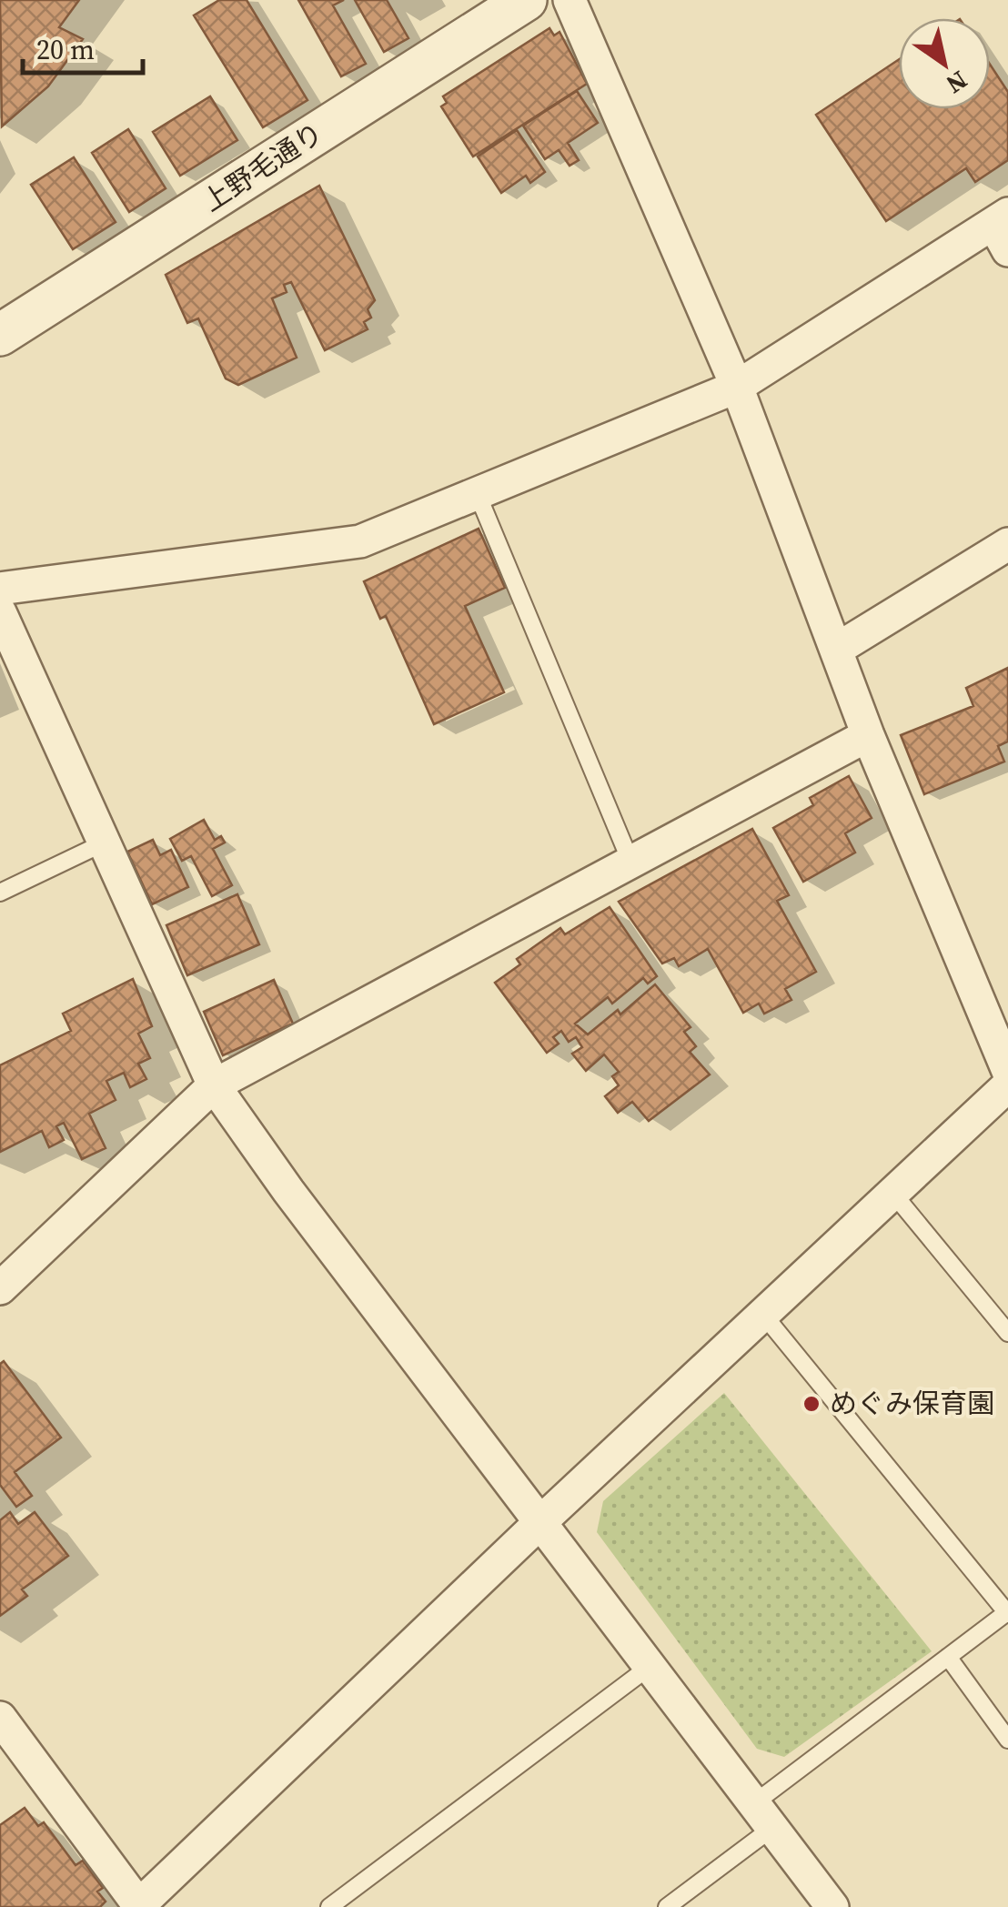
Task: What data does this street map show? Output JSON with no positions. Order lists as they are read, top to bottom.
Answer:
{
  "streets": {
    "street": ["上野毛通り"]
  },
  "places": ["めぐみ保育園"],
  "scale_bar": "20 m",
  "north": "bottom right"
}
